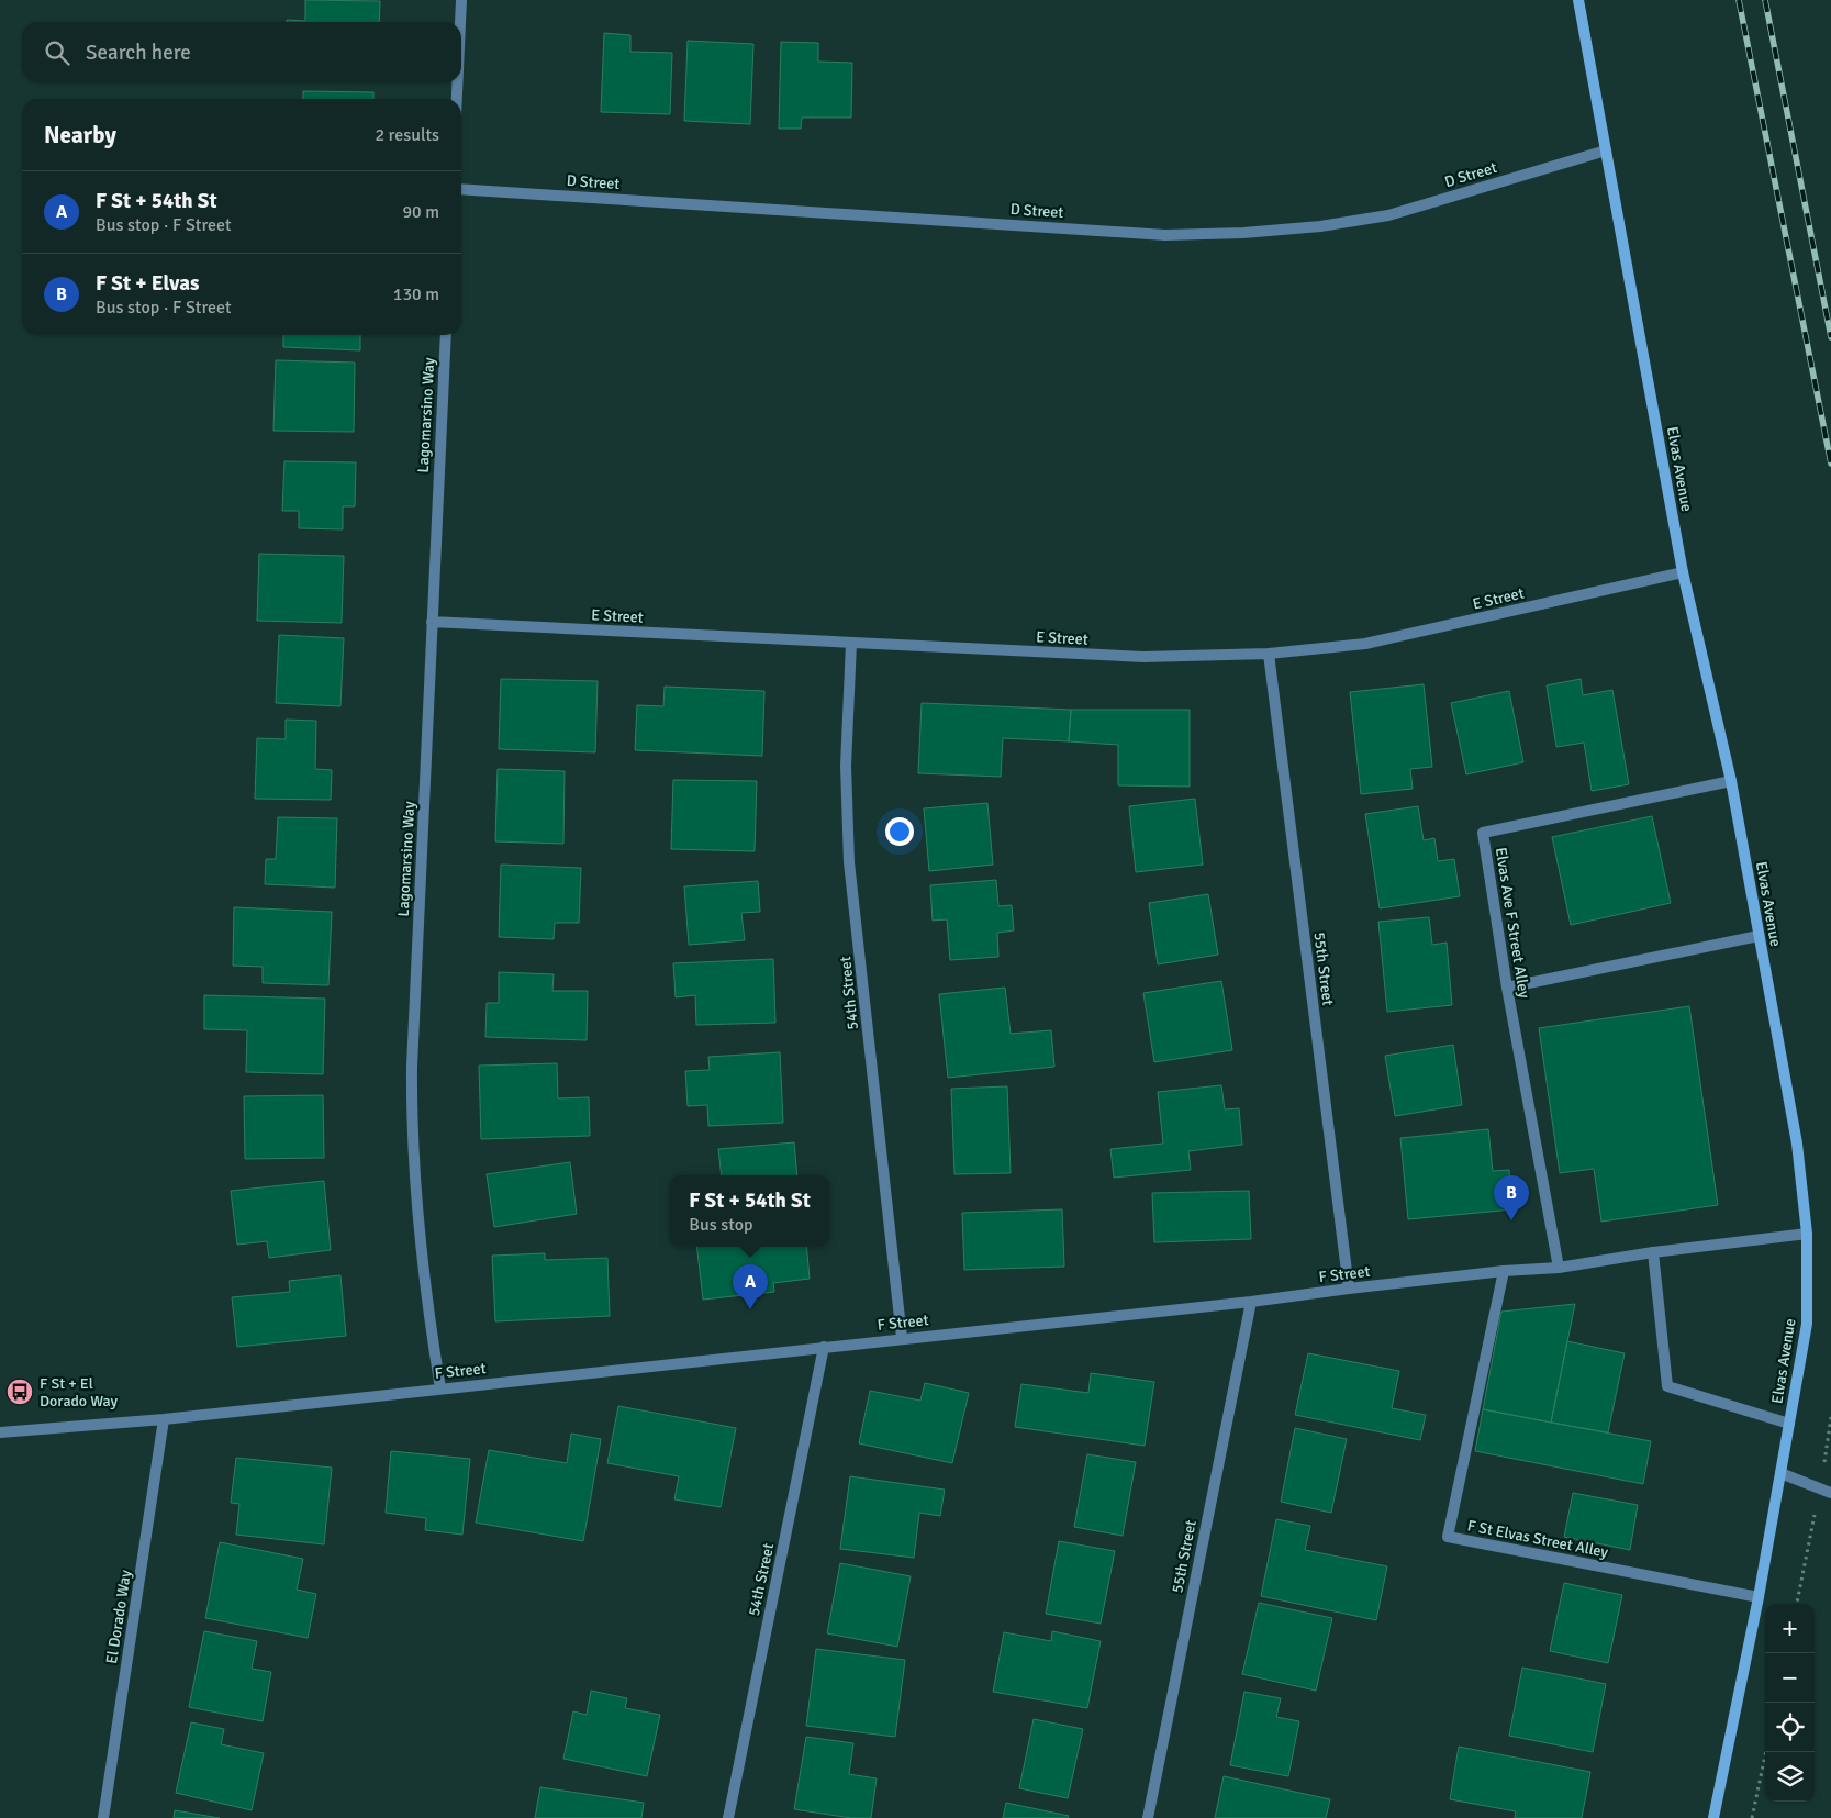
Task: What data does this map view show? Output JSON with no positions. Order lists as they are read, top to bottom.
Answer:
{
  "streets": {
    "street": [
      "D Street",
      "Lagomarsino Way",
      "Elvas Avenue",
      "E Street",
      "Elvas Ave F Street Alley",
      "55th Street",
      "54th Street",
      "F Street",
      "F St Elvas Street Alley",
      "El Dorado Way"
    ]
  },
  "crossings": [
    ["D Street", "Elvas Avenue"],
    ["Lagomarsino Way", "E Street"],
    ["Lagomarsino Way", "F Street"],
    ["Elvas Avenue", "E Street"],
    ["Elvas Avenue", "Elvas Ave F Street Alley"],
    ["Elvas Avenue", "F Street"],
    ["Elvas Avenue", "F St Elvas Street Alley"],
    ["E Street", "55th Street"],
    ["E Street", "54th Street"],
    ["Elvas Ave F Street Alley", "F Street"],
    ["55th Street", "F Street"],
    ["54th Street", "F Street"],
    ["F Street", "F St Elvas Street Alley"],
    ["F Street", "El Dorado Way"]
  ],
  "places": {
    "bus stop": ["F St + El Dorado Way"]
  },
  "page": {
    "search": "Search here",
    "heading": ["Nearby", "2 results"],
    "list": [
      {
        "mark": "A",
        "name": "F St + 54th St",
        "note": "Bus stop · F Street",
        "value": "90 m"
      },
      {
        "mark": "B",
        "name": "F St + Elvas",
        "note": "Bus stop · F Street",
        "value": "130 m"
      }
    ],
    "popup": ["F St + 54th St", "Bus stop"],
    "pins": ["B", "A"],
    "map_buttons": ["+", "−"]
  }
}
